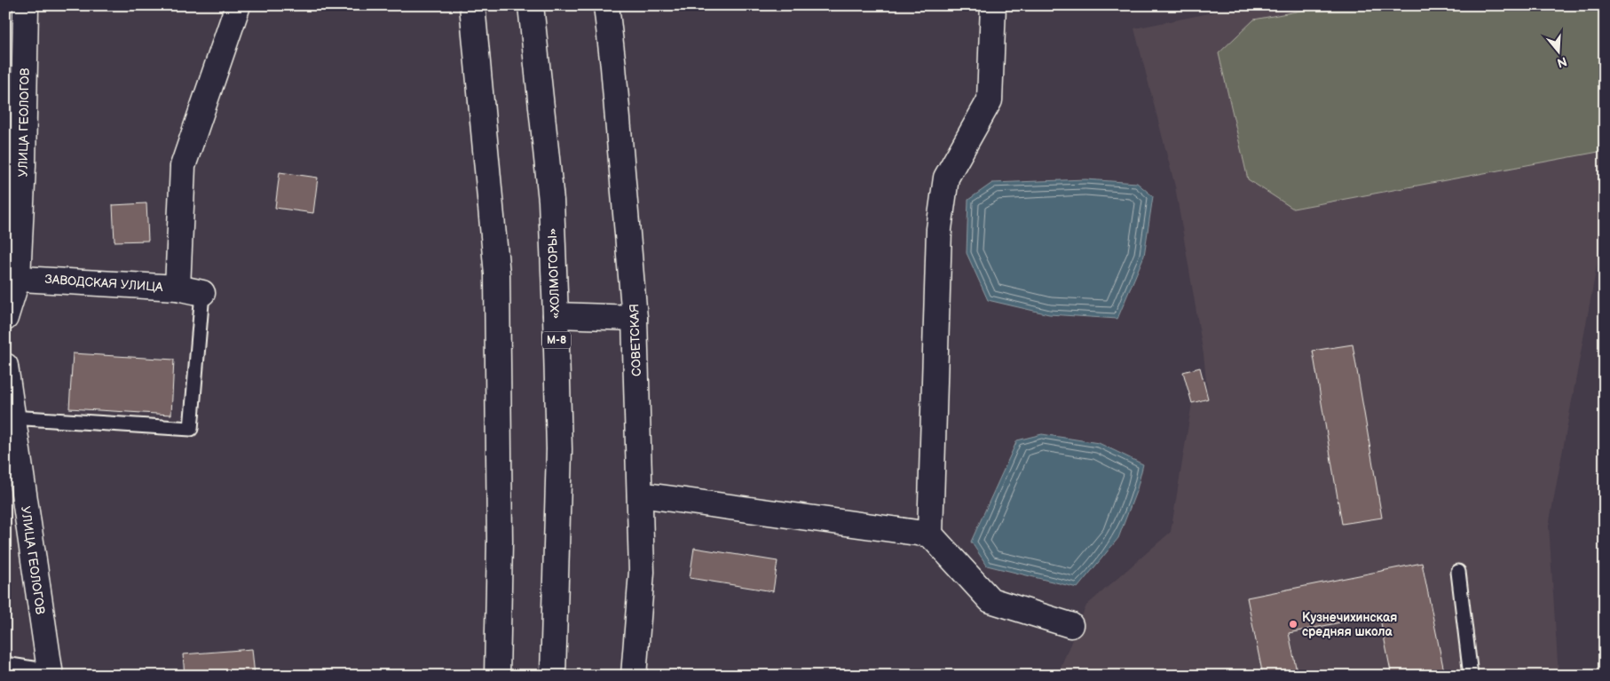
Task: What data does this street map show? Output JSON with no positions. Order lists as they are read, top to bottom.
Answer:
{
  "streets": {
    "main road": [
      "УЛИЦА ГЕОЛОГОВ",
      "«ХОЛМОГОРЫ»",
      "ЗАВОДСКАЯ УЛИЦА",
      "М-8",
      "СОВЕТСКАЯ"
    ]
  },
  "crossings": [
    ["УЛИЦА ГЕОЛОГОВ", "ЗАВОДСКАЯ УЛИЦА"]
  ],
  "places": ["Кузнечихинская средняя школа"],
  "north": "bottom"
}
